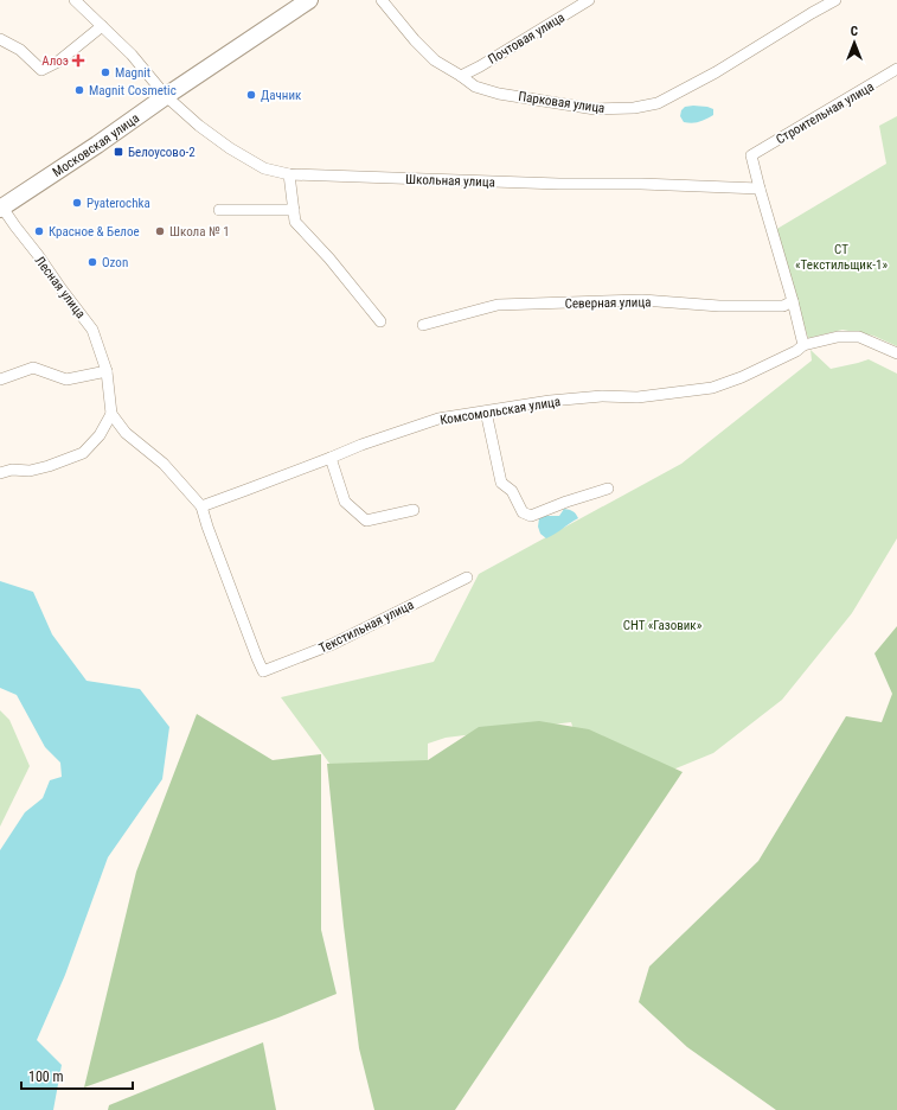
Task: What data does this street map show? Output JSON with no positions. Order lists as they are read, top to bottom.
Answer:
{
  "streets": {
    "highway": ["Московская улица"],
    "street": [
      "Почтовая улица",
      "Парковая улица",
      "Строительная улица",
      "Школьная улица",
      "Лесная улица",
      "Северная улица",
      "Комсомольская улица",
      "Текстильная улица"
    ]
  },
  "crossings": [
    ["Почтовая улица", "Парковая улица"],
    ["Строительная улица", "Школьная улица"],
    ["Московская улица", "Школьная улица"],
    ["Московская улица", "Лесная улица"],
    ["Лесная улица", "Комсомольская улица"],
    ["Лесная улица", "Текстильная улица"],
    ["Комсомольская улица", "Текстильная улица"]
  ],
  "parks": ["СТ «Текстильщик-1»", "СНТ «Газовик»"],
  "places": {
    "health": ["Алоэ"],
    "other": [
      "Magnit",
      "Magnit Cosmetic",
      "Дачник",
      "Pyaterochka",
      "Красное & Белое",
      "Школа № 1",
      "Ozon"
    ],
    "transit": ["Белоусово-2"]
  },
  "scale_bar": "100 m",
  "north": "top"
}
